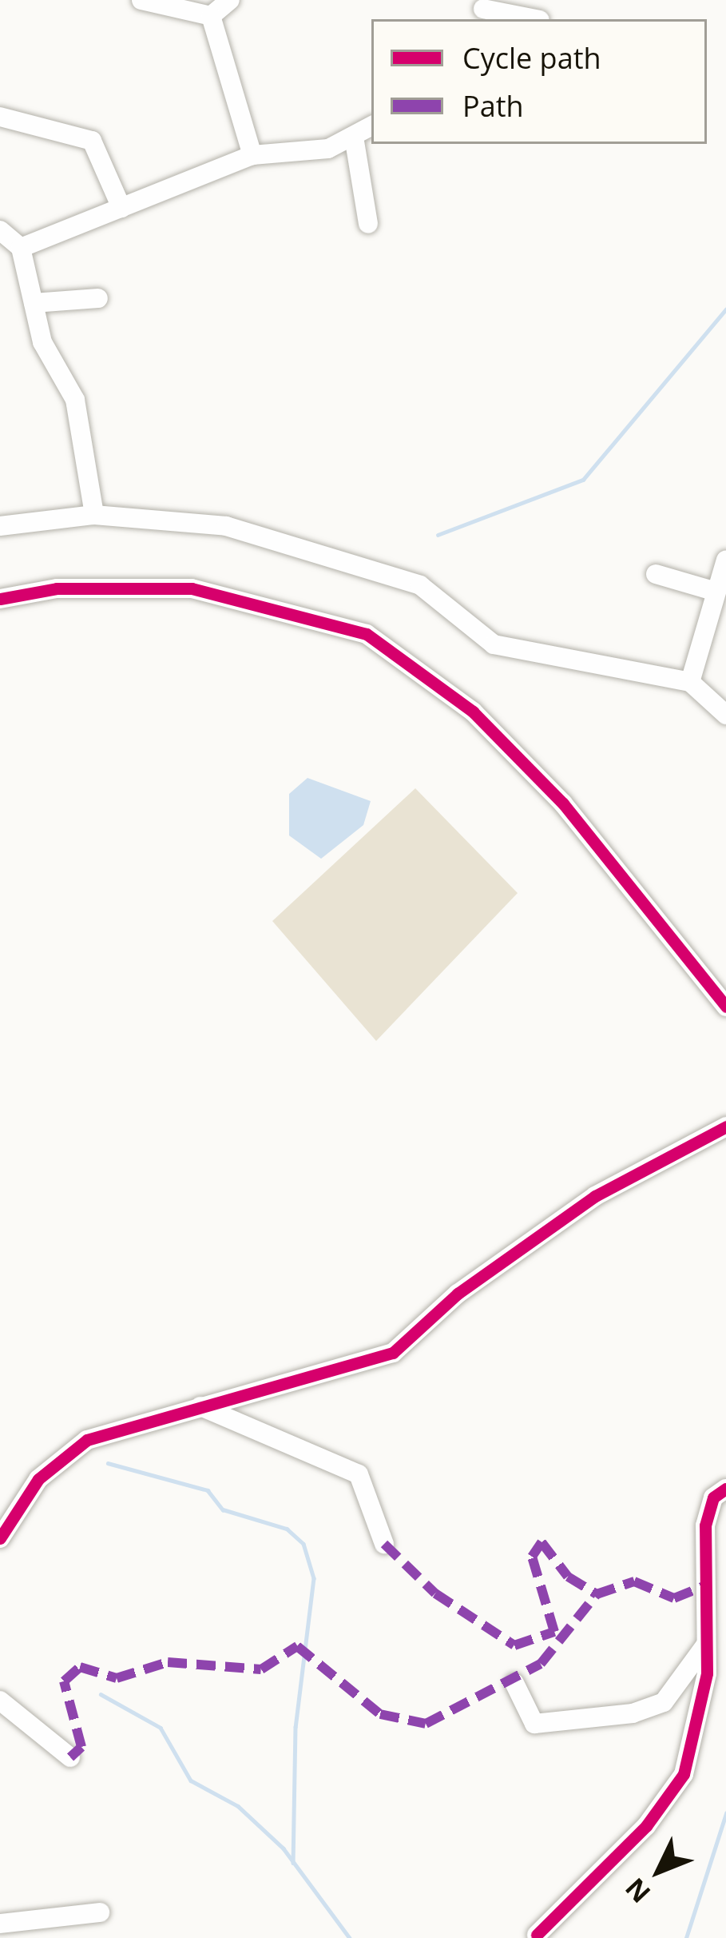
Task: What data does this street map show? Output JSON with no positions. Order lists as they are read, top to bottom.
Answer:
{
  "legend": ["Cycle path", "Path"],
  "north": "bottom left"
}
